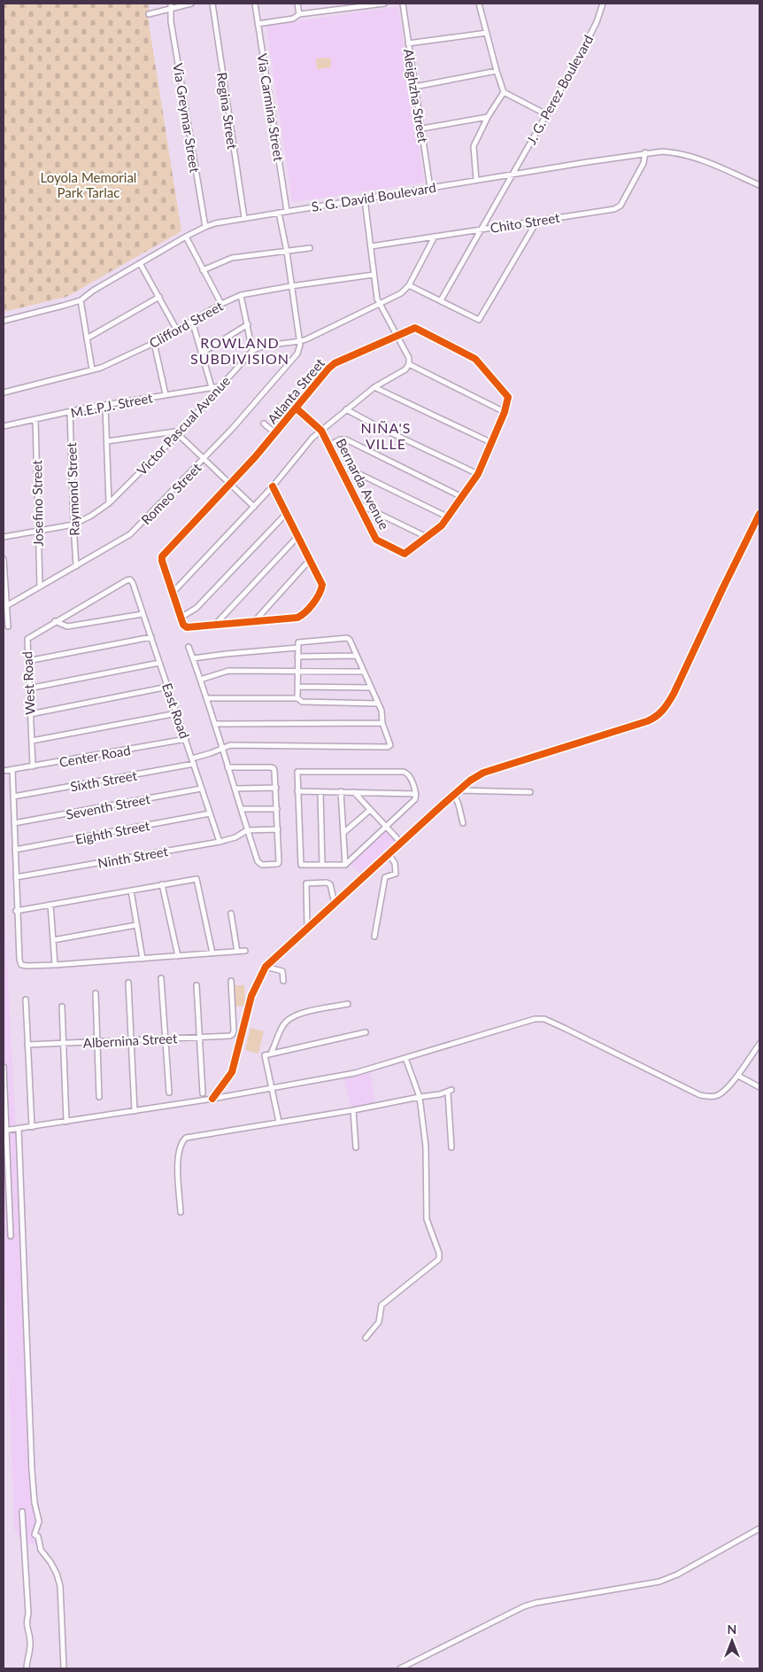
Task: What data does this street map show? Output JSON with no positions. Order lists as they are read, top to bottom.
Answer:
{
  "streets": {
    "street": [
      "J. G. Perez Boulevard",
      "Aleighzha Street",
      "Via Carmina Street",
      "Regina Street",
      "Via Greymar Street",
      "S. G. David Boulevard",
      "Chito Street",
      "Clifford Street",
      "Atlanta Street",
      "M.E.P.J. Street",
      "Victor Pascual Avenue",
      "Bernarda Avenue",
      "Raymond Street",
      "Romeo Street",
      "Josefino Street",
      "West Road",
      "East Road",
      "Center Road",
      "Sixth Street",
      "Seventh Street",
      "Eighth Street",
      "Ninth Street",
      "Albernina Street"
    ]
  },
  "crossings": [
    ["J. G. Perez Boulevard", "S. G. David Boulevard"],
    ["J. G. Perez Boulevard", "Chito Street"],
    ["Aleighzha Street", "S. G. David Boulevard"],
    ["Via Carmina Street", "S. G. David Boulevard"],
    ["Regina Street", "S. G. David Boulevard"],
    ["Via Greymar Street", "S. G. David Boulevard"],
    ["S. G. David Boulevard", "Chito Street"],
    ["Atlanta Street", "Bernarda Avenue"],
    ["M.E.P.J. Street", "Victor Pascual Avenue"],
    ["M.E.P.J. Street", "Raymond Street"],
    ["M.E.P.J. Street", "Josefino Street"],
    ["Victor Pascual Avenue", "Raymond Street"],
    ["Victor Pascual Avenue", "Josefino Street"],
    ["Raymond Street", "Romeo Street"],
    ["Romeo Street", "Josefino Street"],
    ["West Road", "East Road"],
    ["West Road", "Center Road"],
    ["East Road", "Center Road"],
    ["East Road", "Sixth Street"],
    ["East Road", "Seventh Street"],
    ["East Road", "Eighth Street"],
    ["East Road", "Ninth Street"]
  ],
  "districts": ["ROWLAND SUBDIVISION", "NIÑA'S VILLE"],
  "parks": ["Loyola Memorial Park Tarlac"],
  "north": "top"
}
